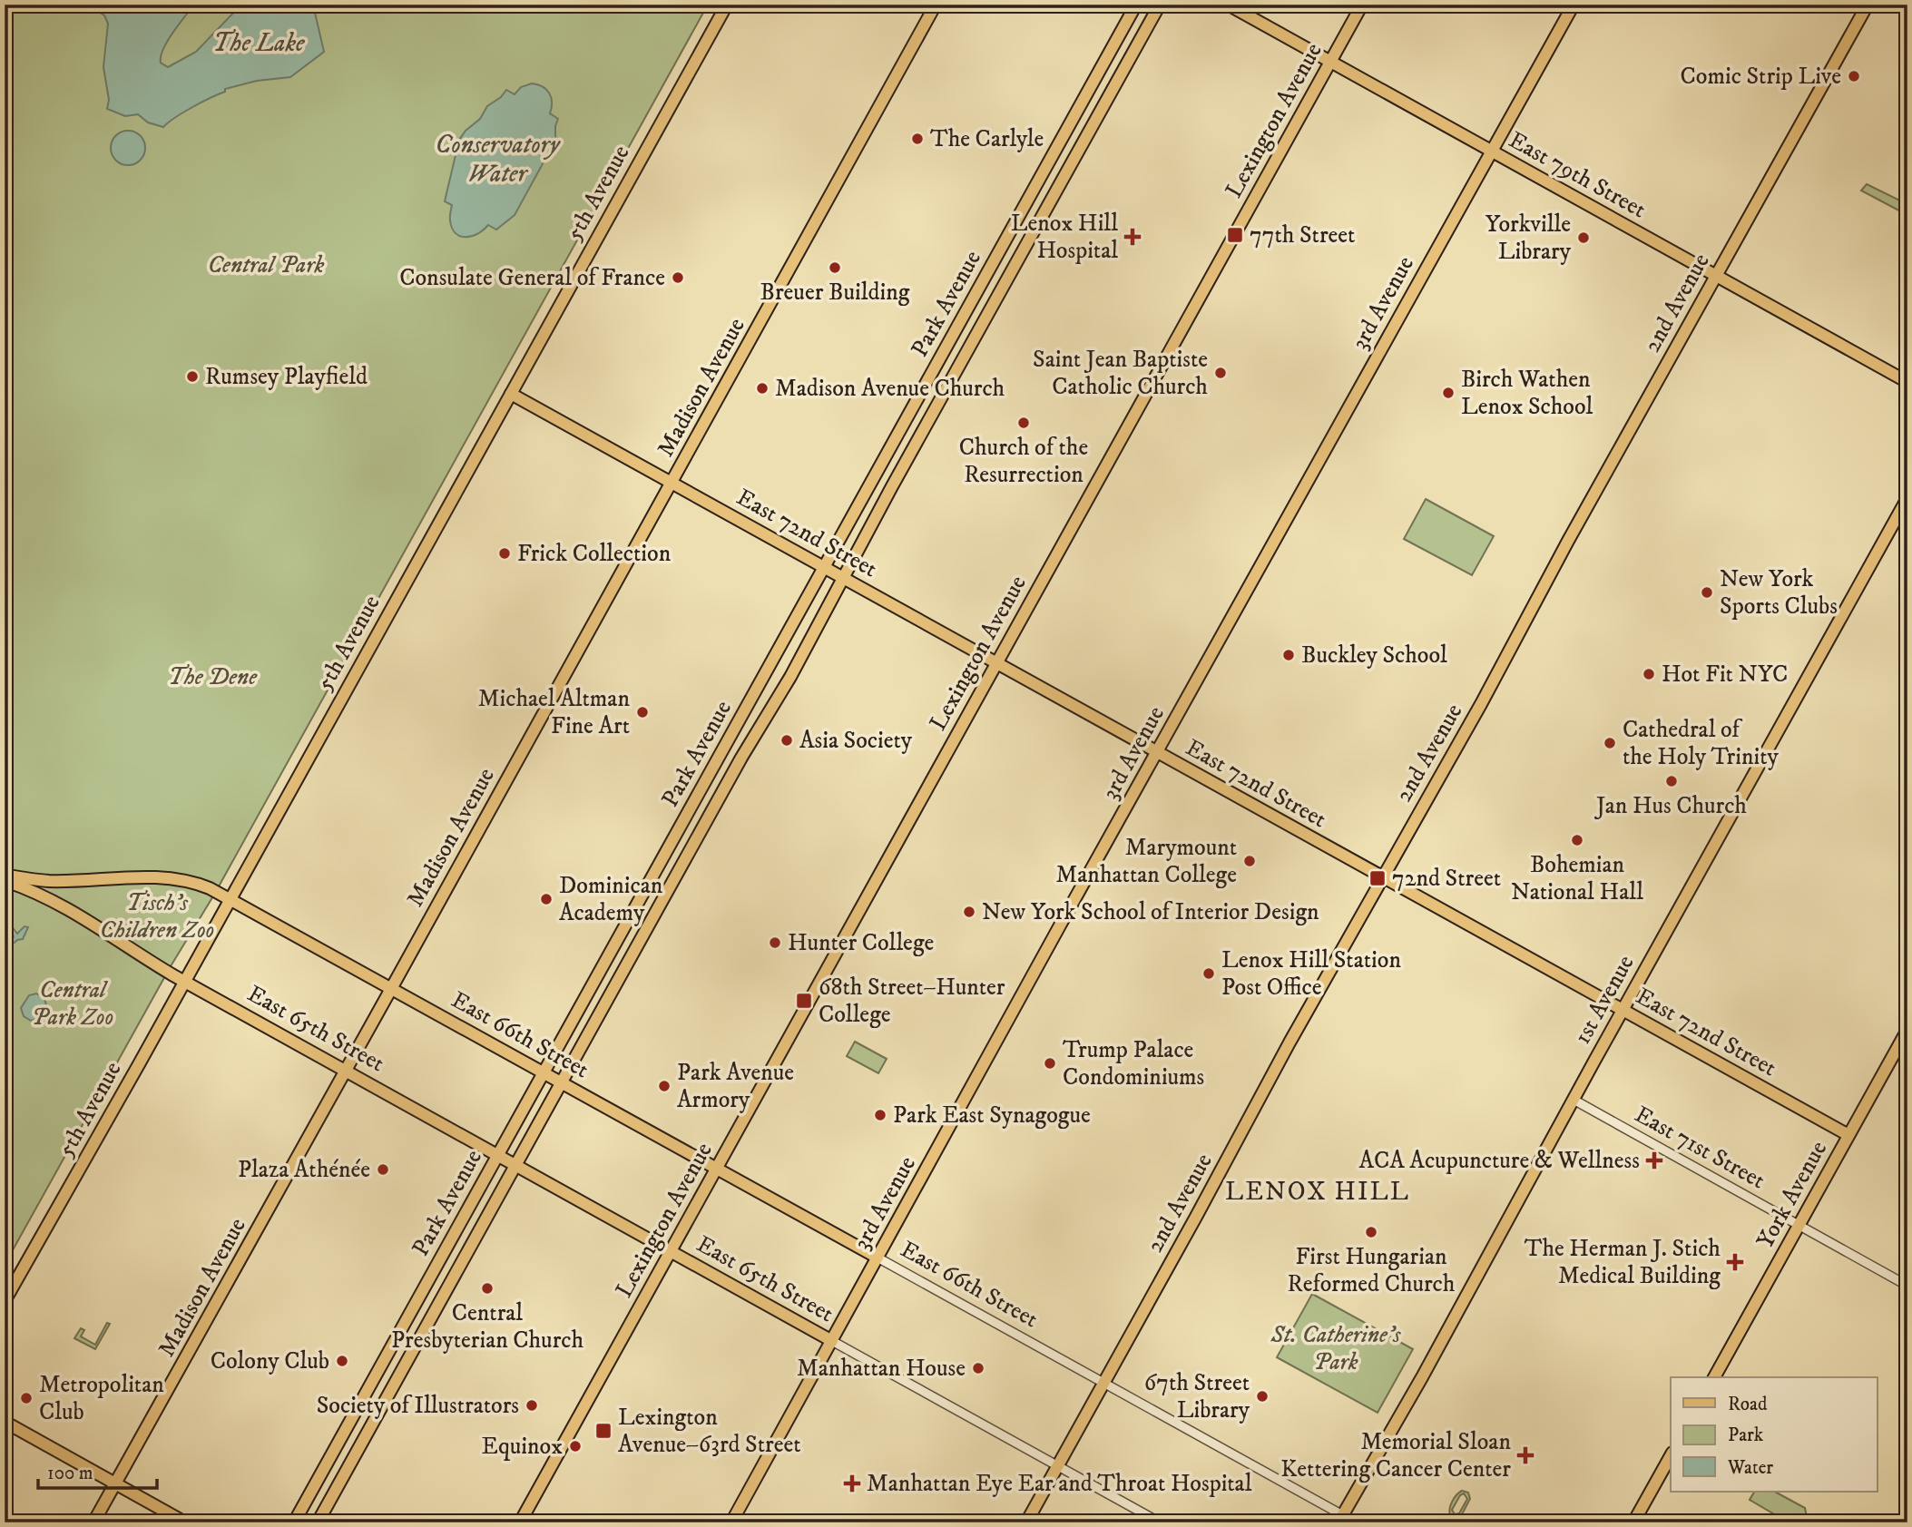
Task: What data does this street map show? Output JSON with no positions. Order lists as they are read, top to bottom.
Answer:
{
  "streets": {
    "main road": [
      "Lexington Avenue",
      "East 79th Street",
      "5th Avenue",
      "3rd Avenue",
      "2nd Avenue",
      "Park Avenue",
      "Madison Avenue",
      "East 72nd Street",
      "1st Avenue",
      "East 65th Street",
      "East 66th Street",
      "York Avenue"
    ],
    "street": ["East 71st Street"]
  },
  "crossings": [
    ["Lexington Avenue", "East 79th Street"],
    ["Lexington Avenue", "East 72nd Street"],
    ["Lexington Avenue", "East 65th Street"],
    ["Lexington Avenue", "East 66th Street"],
    ["East 79th Street", "3rd Avenue"],
    ["East 79th Street", "2nd Avenue"],
    ["5th Avenue", "East 72nd Street"],
    ["5th Avenue", "East 65th Street"],
    ["5th Avenue", "East 66th Street"],
    ["3rd Avenue", "East 72nd Street"],
    ["3rd Avenue", "East 65th Street"],
    ["3rd Avenue", "East 66th Street"],
    ["2nd Avenue", "East 72nd Street"],
    ["2nd Avenue", "East 65th Street"],
    ["2nd Avenue", "East 66th Street"],
    ["Park Avenue", "East 72nd Street"],
    ["Park Avenue", "East 65th Street"],
    ["Park Avenue", "East 66th Street"],
    ["Madison Avenue", "East 72nd Street"],
    ["Madison Avenue", "East 65th Street"],
    ["Madison Avenue", "East 66th Street"],
    ["East 72nd Street", "1st Avenue"],
    ["East 72nd Street", "York Avenue"],
    ["1st Avenue", "East 66th Street"],
    ["1st Avenue", "East 71st Street"],
    ["East 71st Street", "York Avenue"]
  ],
  "districts": ["LENOX HILL"],
  "water": ["The Lake", "Conservatory Water"],
  "parks": [
    "Central Park",
    "The Dene",
    "Tisch's Children Zoo",
    "Central Park Zoo",
    "St. Catherine's Park"
  ],
  "places": {
    "other": [
      "Comic Strip Live",
      "The Carlyle",
      "Yorkville Library",
      "Breuer Building",
      "Consulate General of France",
      "Saint Jean Baptiste Catholic Church",
      "Rumsey Playfield",
      "Madison Avenue Church",
      "Birch Wathen Lenox School",
      "Church of the Resurrection",
      "Frick Collection",
      "New York Sports Clubs",
      "Buckley School",
      "Hot Fit NYC",
      "Michael Altman Fine Art",
      "Asia Society",
      "Cathedral of the Holy Trinity",
      "Jan Hus Church",
      "Bohemian National Hall",
      "Marymount Manhattan College",
      "Dominican Academy",
      "New York School of Interior Design",
      "Hunter College",
      "Lenox Hill Station Post Office",
      "Trump Palace Condominiums",
      "Park Avenue Armory",
      "Park East Synagogue",
      "Plaza Athénée",
      "First Hungarian Reformed Church",
      "Central Presbyterian Church",
      "Colony Club",
      "Manhattan House",
      "67th Street Library",
      "Metropolitan Club",
      "Society of Illustrators",
      "Equinox"
    ],
    "transit": [
      "77th Street",
      "72nd Street",
      "68th Street–Hunter College",
      "Lexington Avenue–63rd Street"
    ],
    "health": [
      "Lenox Hill Hospital",
      "ACA Acupuncture & Wellness",
      "The Herman J. Stich Medical Building",
      "Memorial Sloan Kettering Cancer Center",
      "Manhattan Eye Ear and Throat Hospital"
    ]
  },
  "legend": ["Road", "Park", "Water"],
  "scale_bar": "100 m"
}
